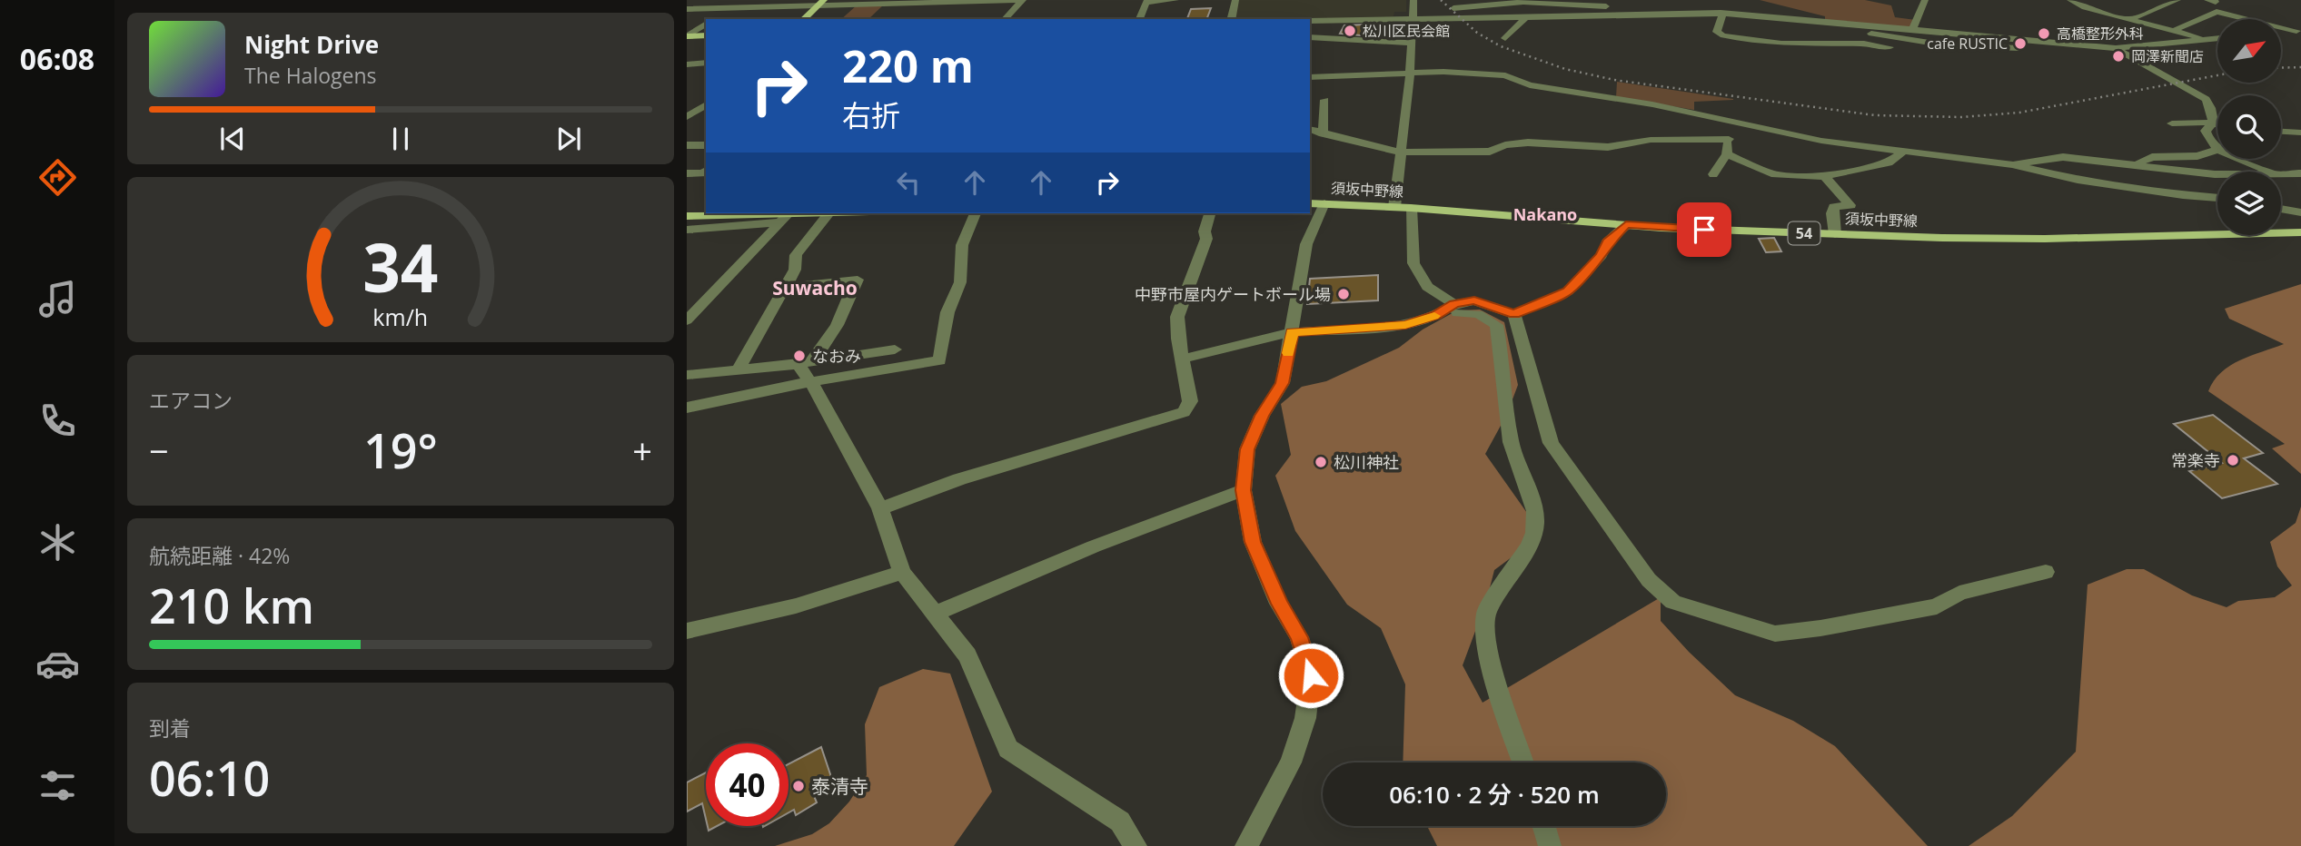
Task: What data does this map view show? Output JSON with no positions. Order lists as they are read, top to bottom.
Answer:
{
  "streets": {
    "main road": ["須坂中野線", "54"]
  },
  "districts": ["Nakano", "Suwacho"],
  "places": [
    "松川区民会館",
    "高橋整形外科",
    "cafe RUSTIC",
    "岡澤新聞店",
    "中野市屋内ゲートボール場",
    "なおみ",
    "常楽寺",
    "松川神社",
    "泰清寺"
  ],
  "north": "top right",
  "page": {
    "tabs": "06:08",
    "turn": ["220 m", "右折"],
    "song": ["Night Drive", "The Halogens"],
    "tile": [
      "エアコン",
      ["航続距離 · 42%", "210 km"],
      ["到着", "06:10"]
    ],
    "heat": ["−", "19°", "+"],
    "limit": "40",
    "trip": "06:10 · 2 分 · 520 m",
    "gauge": ["34", "km/h"]
  }
}
